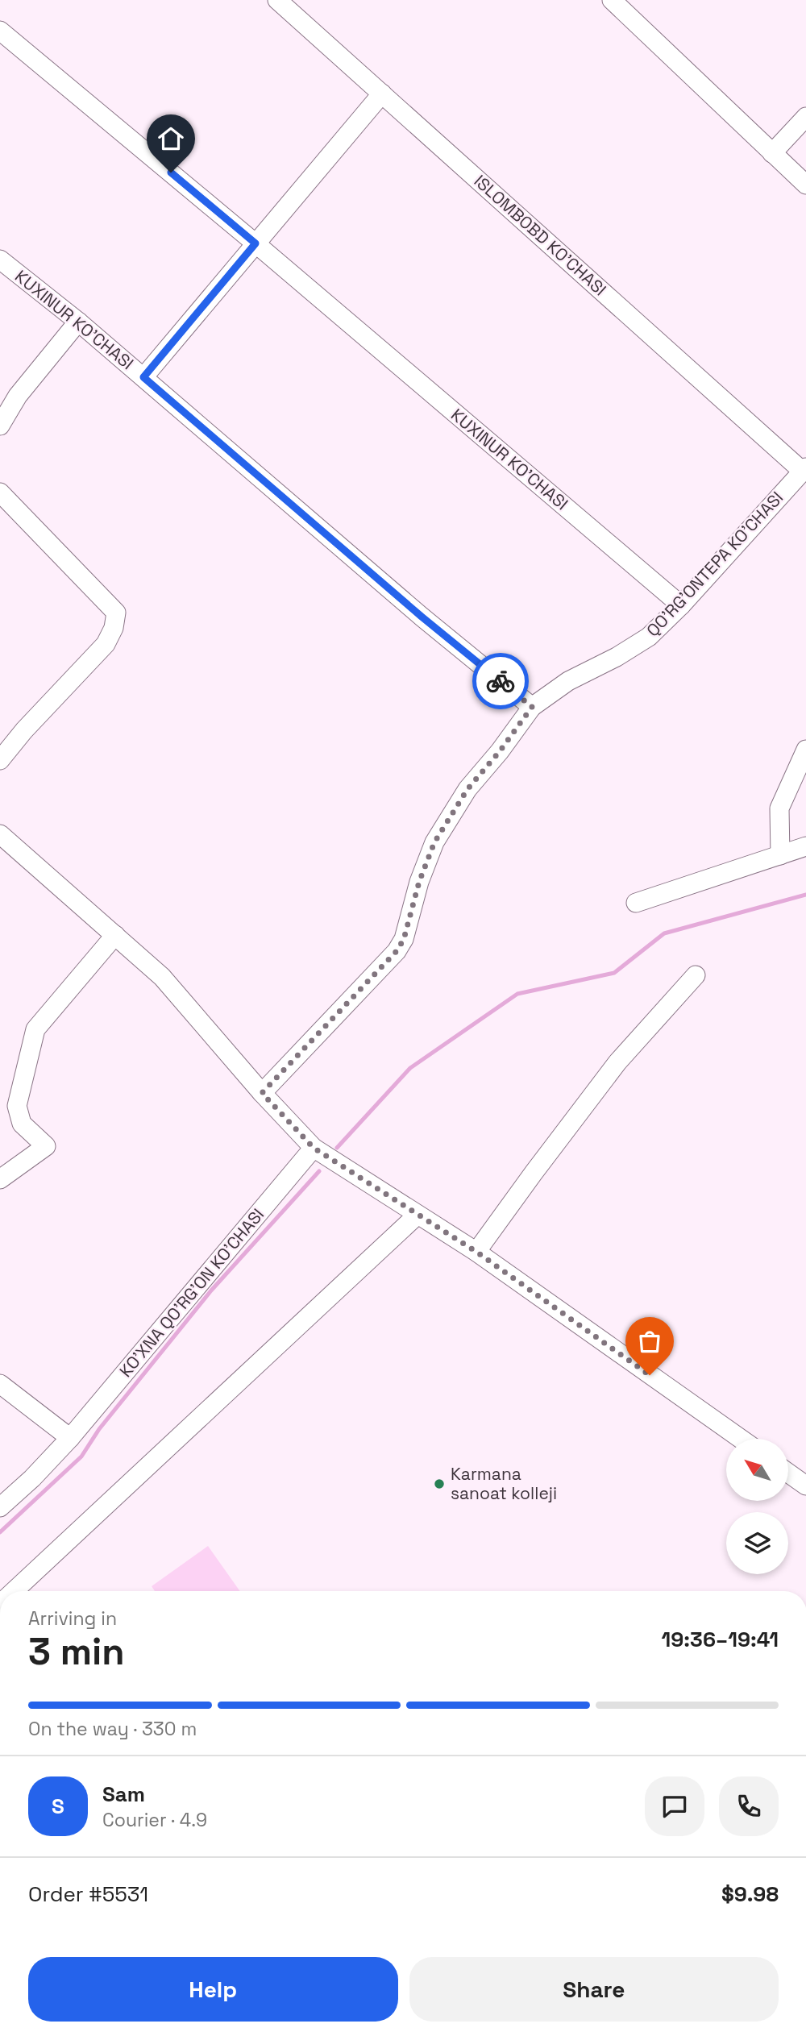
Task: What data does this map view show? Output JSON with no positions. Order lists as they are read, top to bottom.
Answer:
{
  "streets": {
    "street": [
      "ISLOMBOBD KO'CHASI",
      "KUXINUR KO'CHASI",
      "QO'RG'ONTEPA KO'CHASI",
      "KO'XNA QO'RG'ON KO'CHASI"
    ]
  },
  "crossings": [
    ["ISLOMBOBD KO'CHASI", "QO'RG'ONTEPA KO'CHASI"],
    ["KUXINUR KO'CHASI", "QO'RG'ONTEPA KO'CHASI"]
  ],
  "places": ["Karmana sanoat kolleji"],
  "north": "top left",
  "page": {
    "heading": ["3 min", "Arriving in", "19:36–19:41"],
    "panel": [
      "Sam",
      "Courier · 4.9",
      "Order #5531",
      "$9.98"
    ],
    "bar": "On the way · 330 m",
    "round": "S",
    "buttons": ["Help", "Share"]
  }
}
